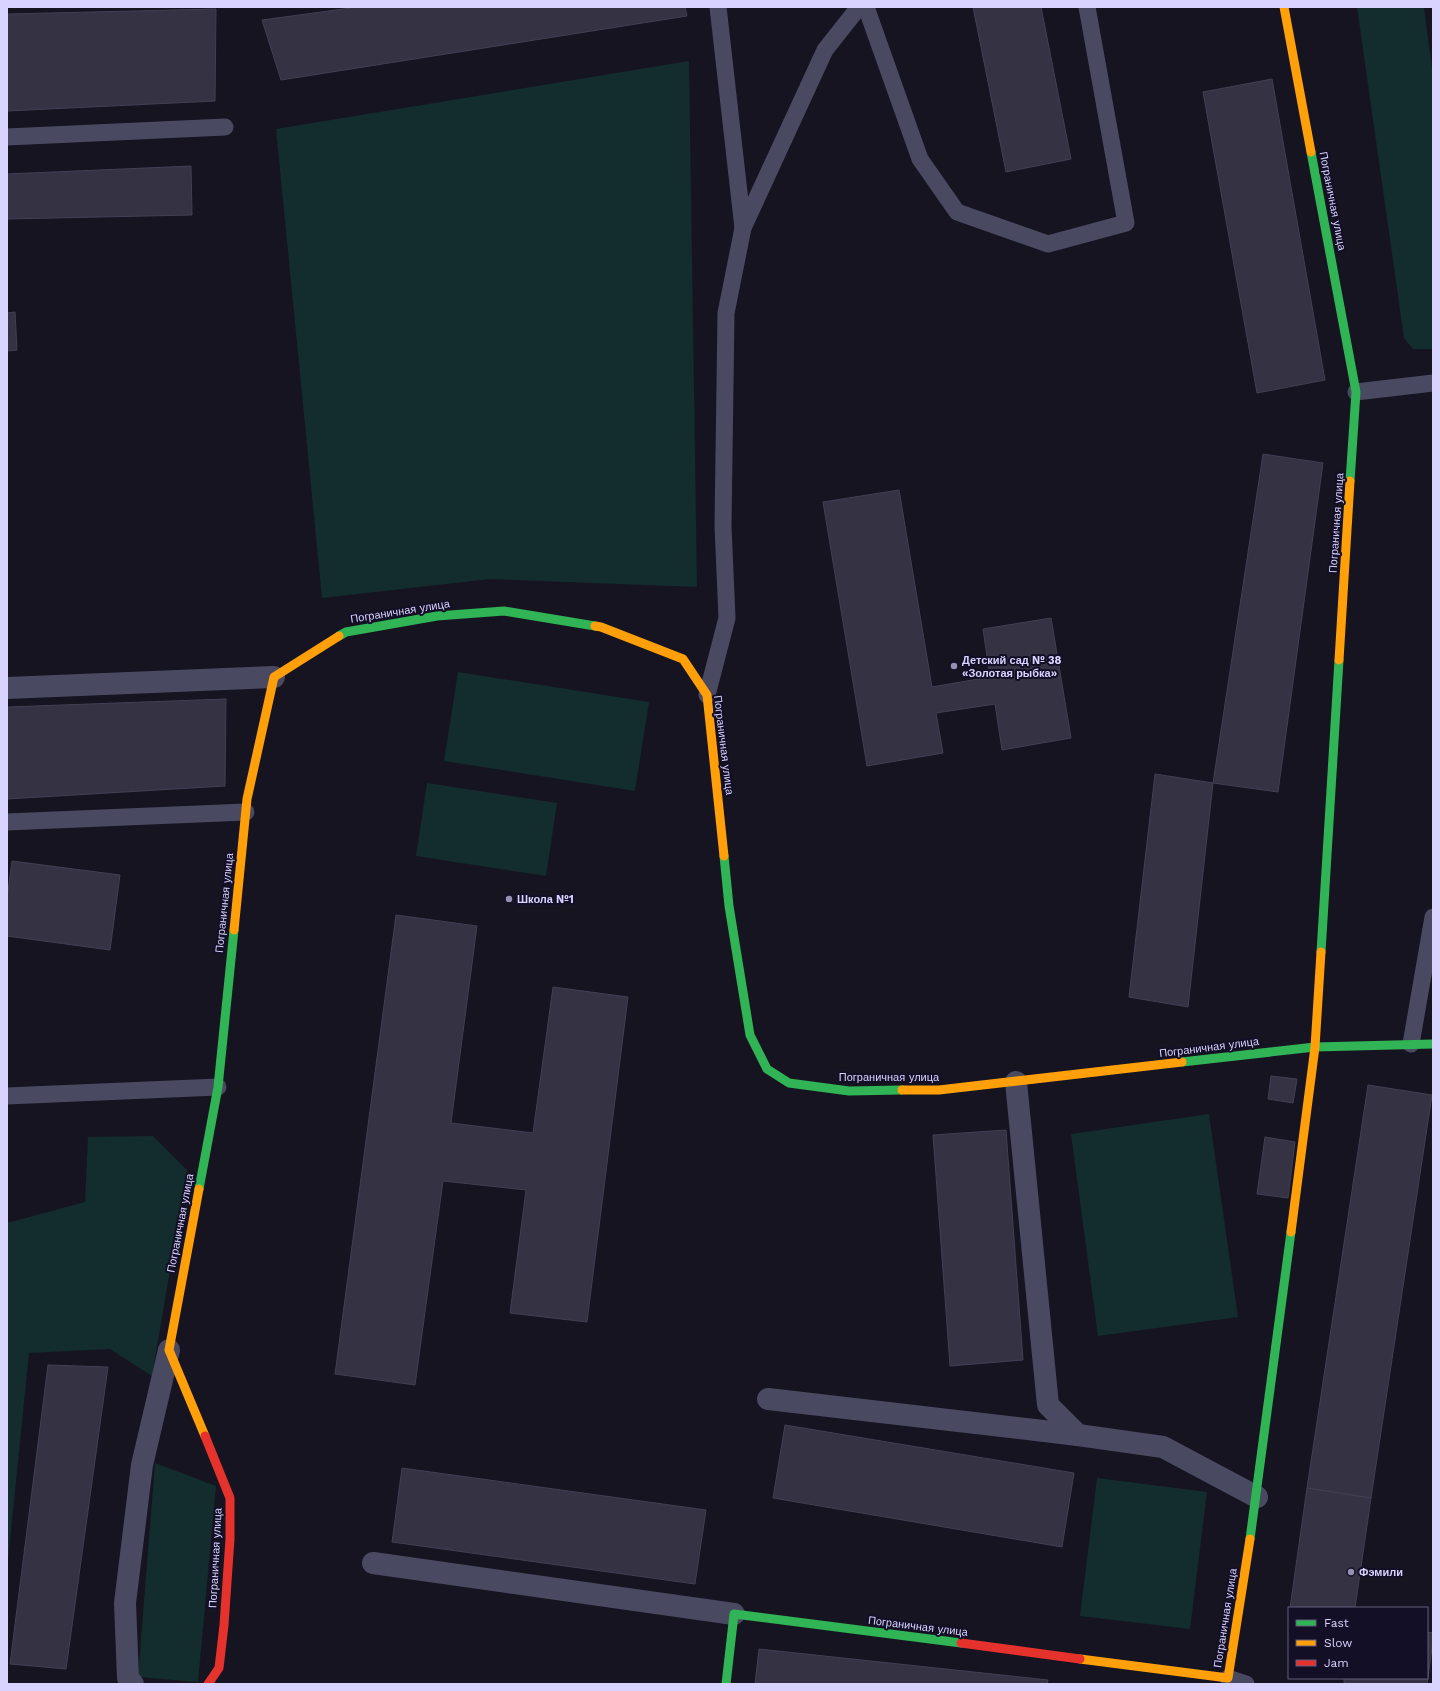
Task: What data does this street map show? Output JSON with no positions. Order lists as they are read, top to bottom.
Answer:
{
  "streets": {
    "street": ["Пограничная улица"]
  },
  "places": ["Детский сад № 38 «Золотая рыбка»", "Школа №1", "Фэмили"],
  "legend": ["Fast", "Slow", "Jam"]
}
